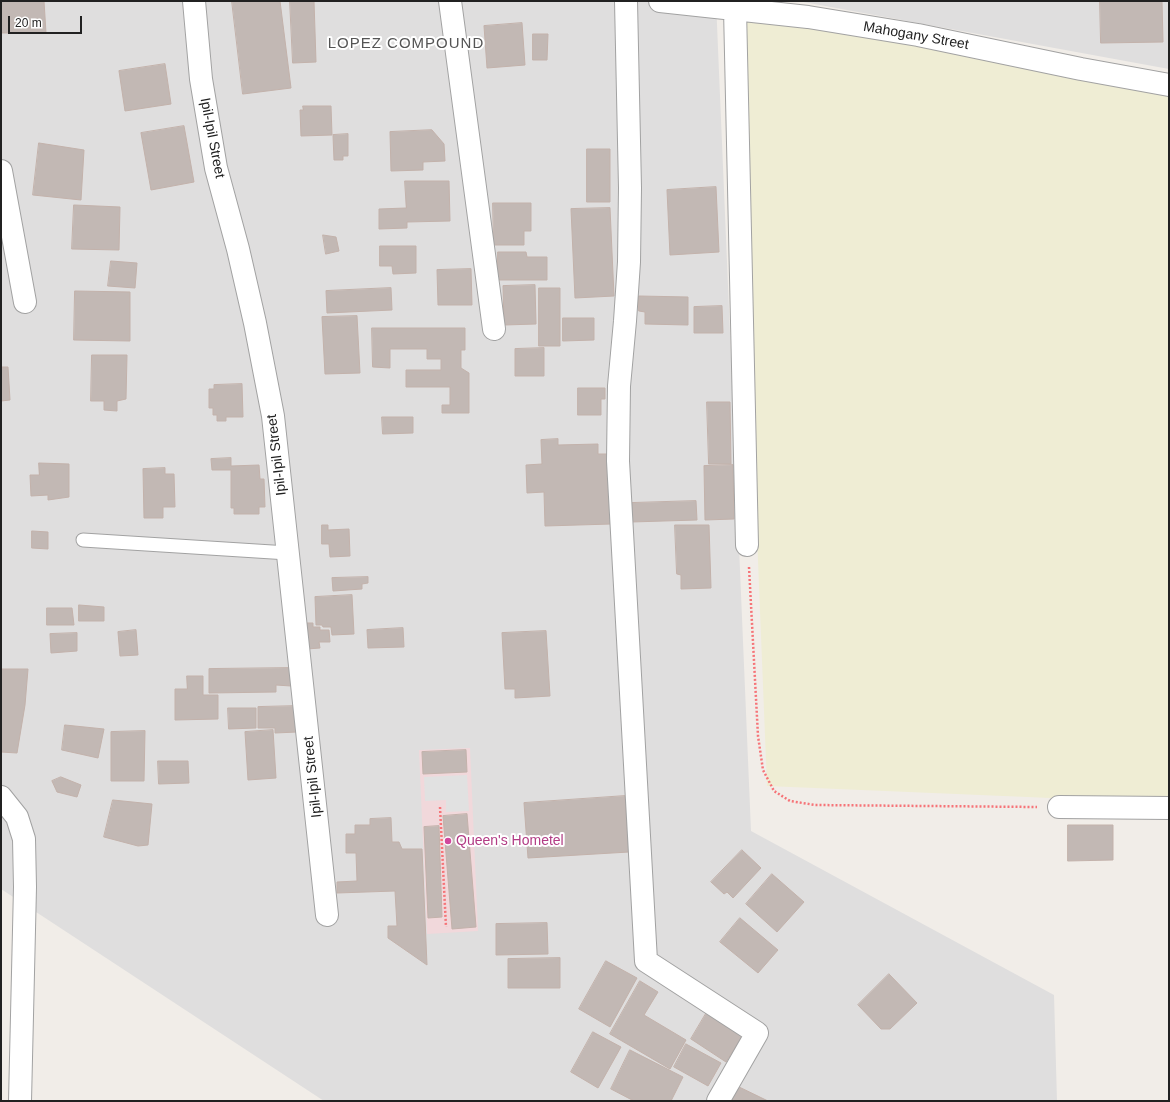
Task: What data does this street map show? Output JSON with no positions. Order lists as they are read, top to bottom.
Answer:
{
  "streets": {
    "street": ["Mahogany Street", "Ipil-Ipil Street"]
  },
  "districts": ["LOPEZ COMPOUND"],
  "places": ["Queen's Hometel"],
  "scale_bar": "20 m"
}
